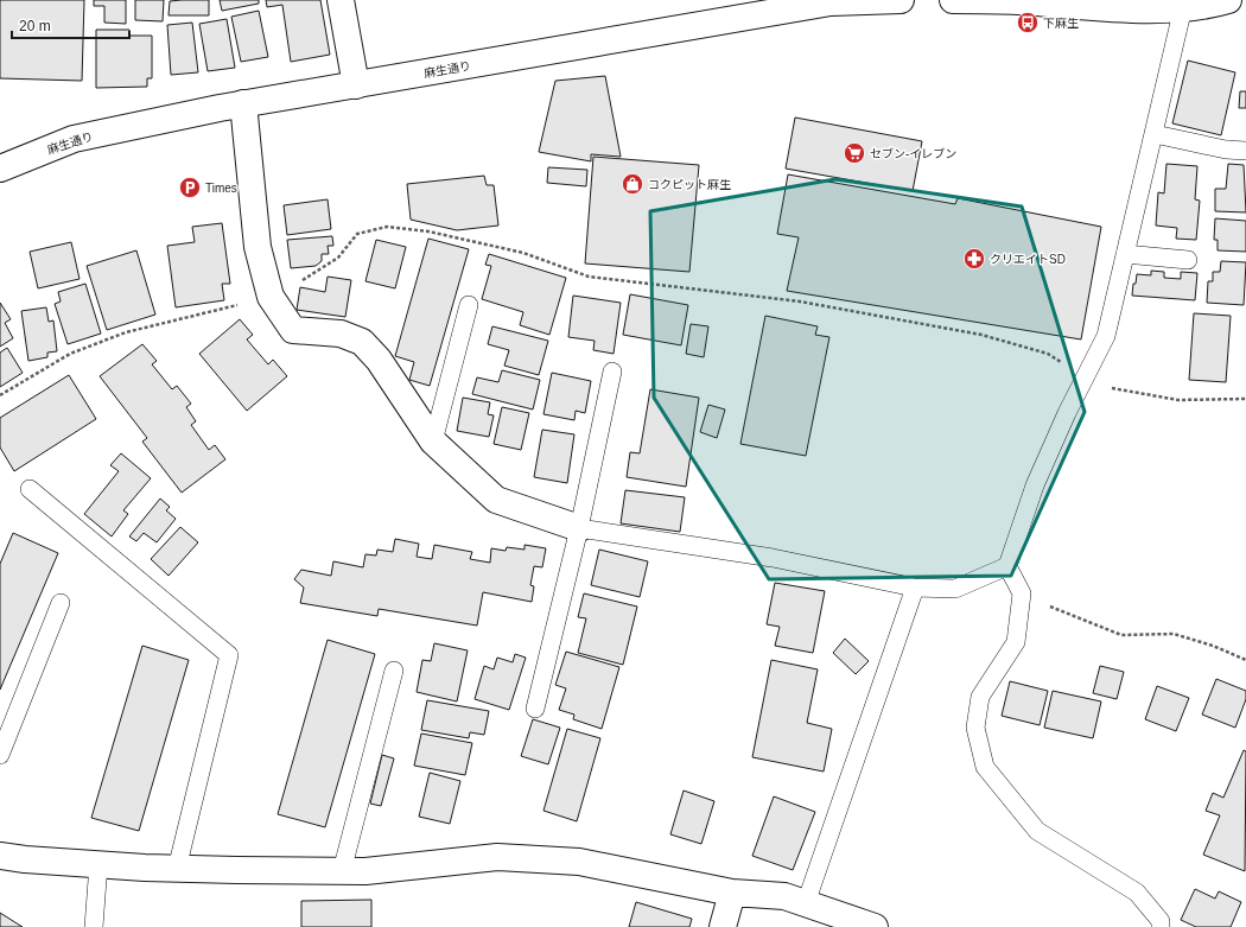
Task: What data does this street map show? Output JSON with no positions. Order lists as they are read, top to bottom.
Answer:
{
  "streets": {
    "street": ["麻生通り"]
  },
  "places": {
    "bus stop": ["下麻生"],
    "supermarket": ["セブン-イレブン"],
    "shop": ["コクピット麻生"],
    "parking": ["Times"],
    "pharmacy": ["クリエイトSD"]
  },
  "scale_bar": "20 m"
}
